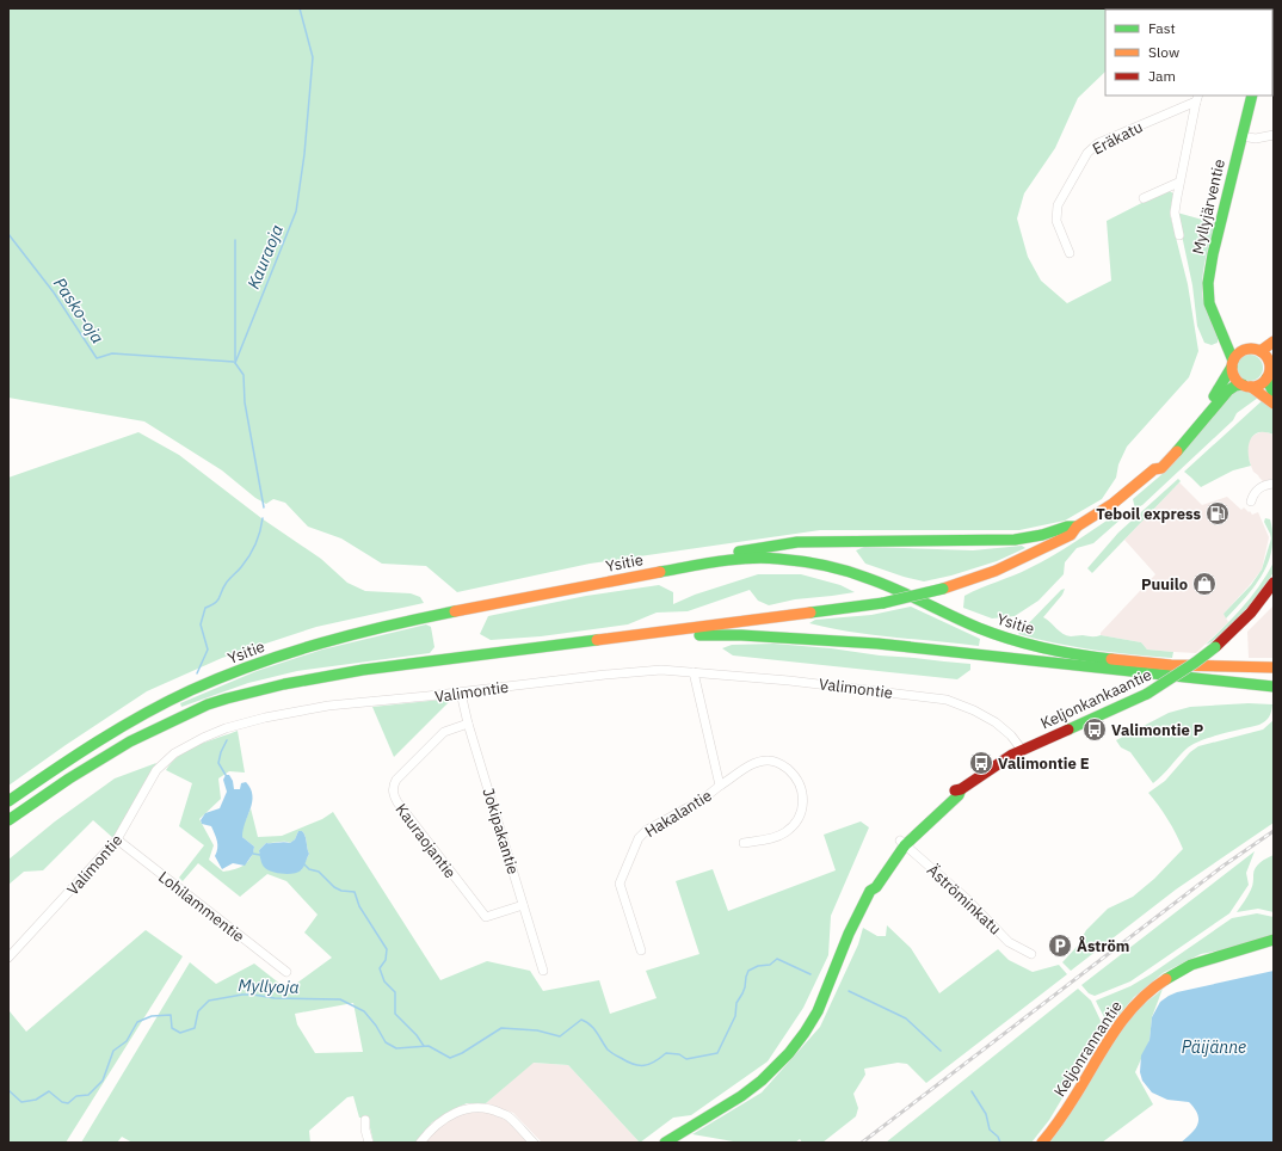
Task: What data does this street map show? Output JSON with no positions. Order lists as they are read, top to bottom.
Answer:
{
  "streets": {
    "main road": [
      "Myllyjärventie",
      "Ysitie",
      "Keljonkankaantie",
      "Keljonrannantie"
    ],
    "street": [
      "Eräkatu",
      "Valimontie",
      "Hakalantie",
      "Jokipakantie",
      "Kauraojantie",
      "Äströminkatu",
      "Lohilammentie"
    ]
  },
  "crossings": [
    ["Valimontie", "Keljonkankaantie"],
    ["Valimontie", "Hakalantie"],
    ["Valimontie", "Jokipakantie"],
    ["Valimontie", "Lohilammentie"],
    ["Keljonkankaantie", "Äströminkatu"],
    ["Jokipakantie", "Kauraojantie"]
  ],
  "water": [
    "Kauraoja",
    "Pasko-oja",
    "Myllyoja",
    "Päijänne"
  ],
  "places": {
    "fuel station": ["Teboil express"],
    "shop": ["Puuilo"],
    "bus stop": ["Valimontie P", "Valimontie E"],
    "parking": ["Åström"]
  },
  "legend": ["Fast", "Slow", "Jam"]
}
